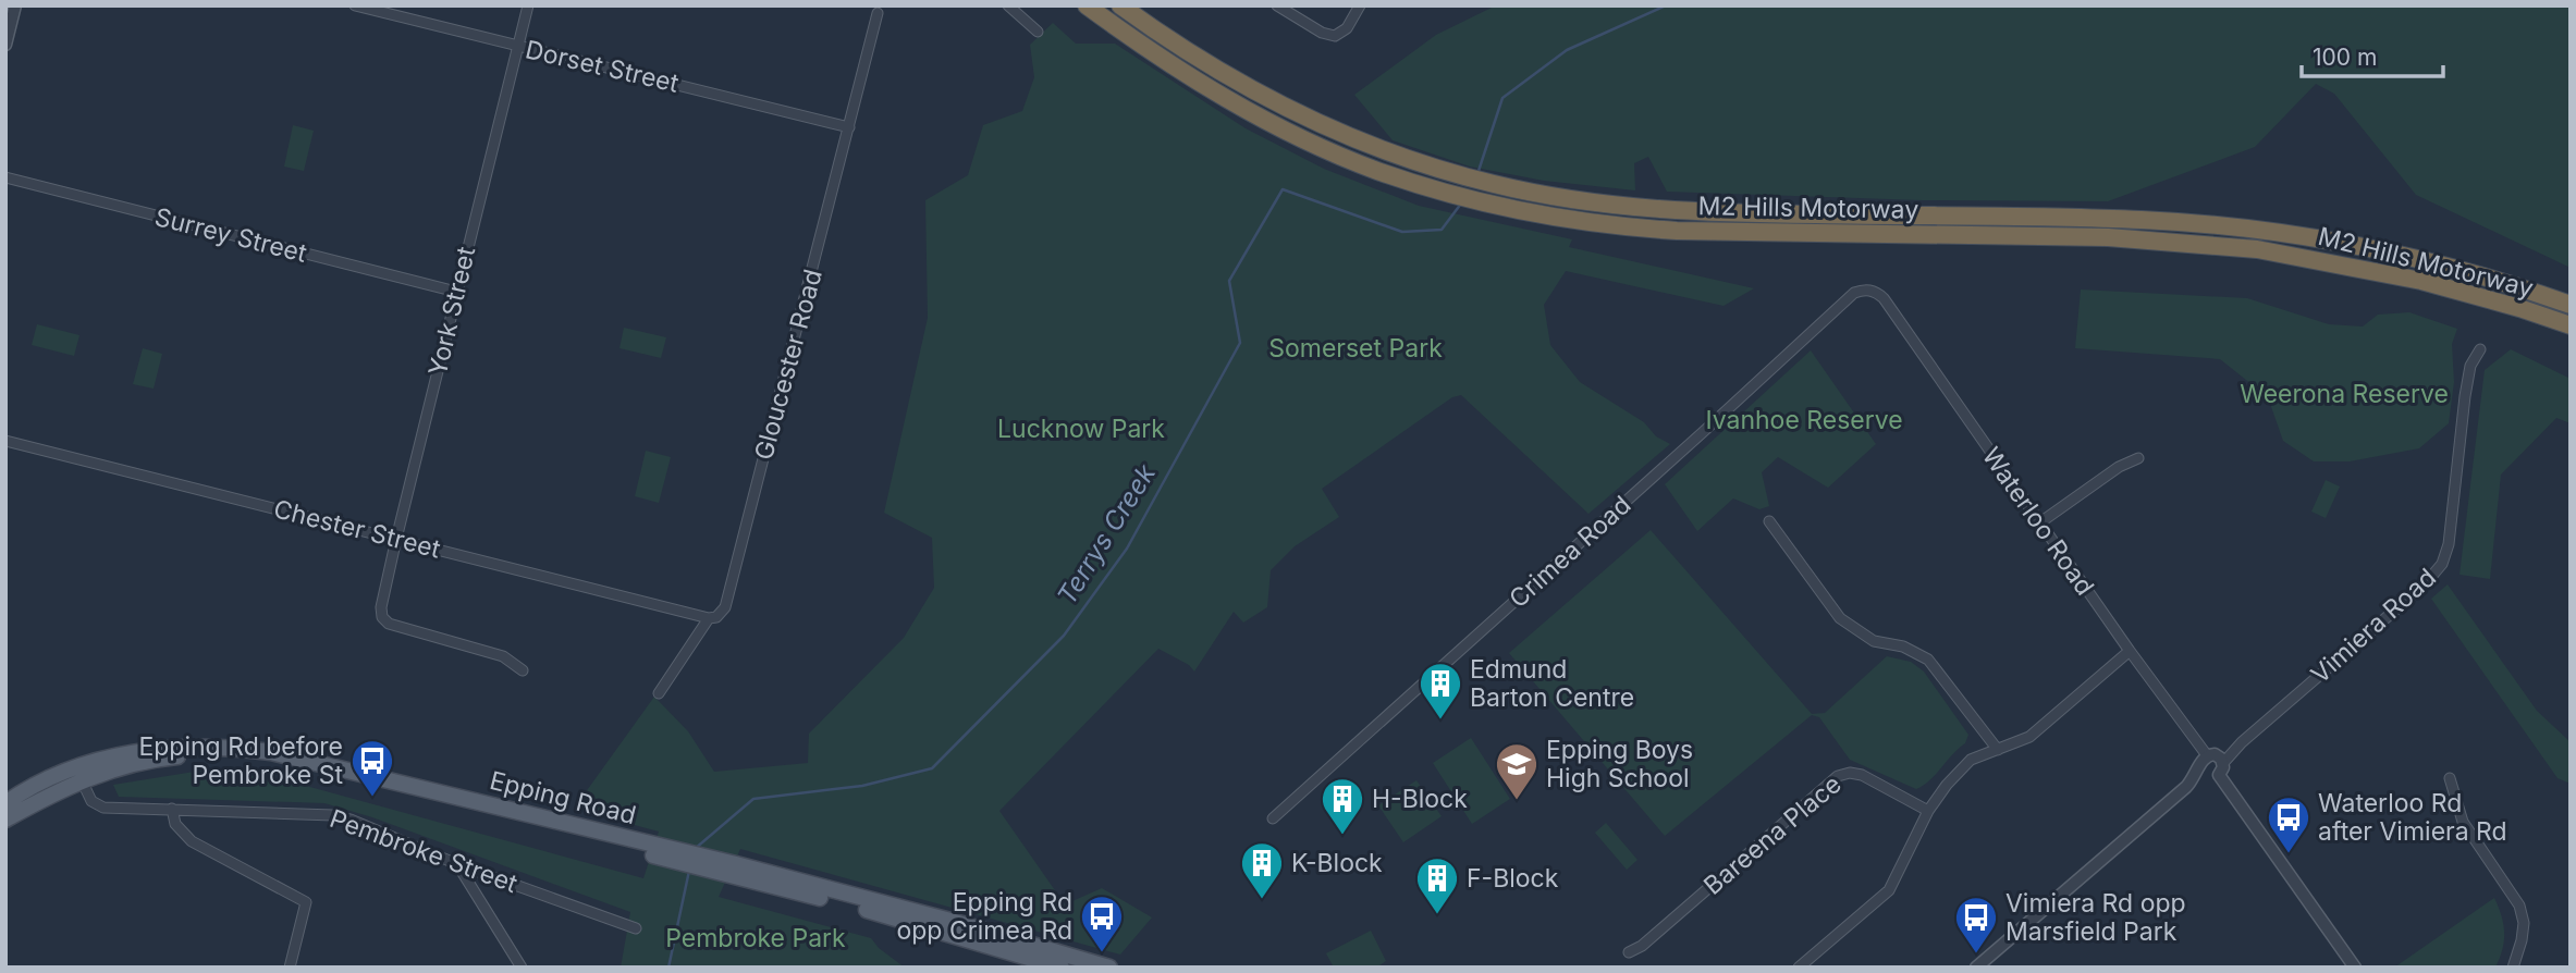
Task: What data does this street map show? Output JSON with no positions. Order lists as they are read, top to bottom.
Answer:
{
  "streets": {
    "highway": ["M2 Hills Motorway"],
    "main road": ["Epping Road"],
    "street": [
      "Dorset Street",
      "Surrey Street",
      "York Street",
      "Gloucester Road",
      "Waterloo Road",
      "Chester Street",
      "Crimea Road",
      "Vimiera Road",
      "Bareena Place",
      "Pembroke Street"
    ]
  },
  "crossings": [
    ["Dorset Street", "York Street"],
    ["Dorset Street", "Gloucester Road"],
    ["Surrey Street", "York Street"],
    ["York Street", "Chester Street"],
    ["Gloucester Road", "Chester Street"],
    ["Waterloo Road", "Crimea Road"],
    ["Waterloo Road", "Vimiera Road"],
    ["Epping Road", "Pembroke Street"]
  ],
  "water": ["Terrys Creek"],
  "parks": [
    "Somerset Park",
    "Weerona Reserve",
    "Ivanhoe Reserve",
    "Lucknow Park",
    "Pembroke Park"
  ],
  "places": {
    "building": [
      "Edmund Barton Centre",
      "H-Block",
      "K-Block",
      "F-Block"
    ],
    "bus stop": [
      "Epping Rd before Pembroke St",
      "Waterloo Rd after Vimiera Rd",
      "Epping Rd opp Crimea Rd",
      "Vimiera Rd opp Marsfield Park"
    ],
    "school or university": ["Epping Boys High School"]
  },
  "scale_bar": "100 m"
}
